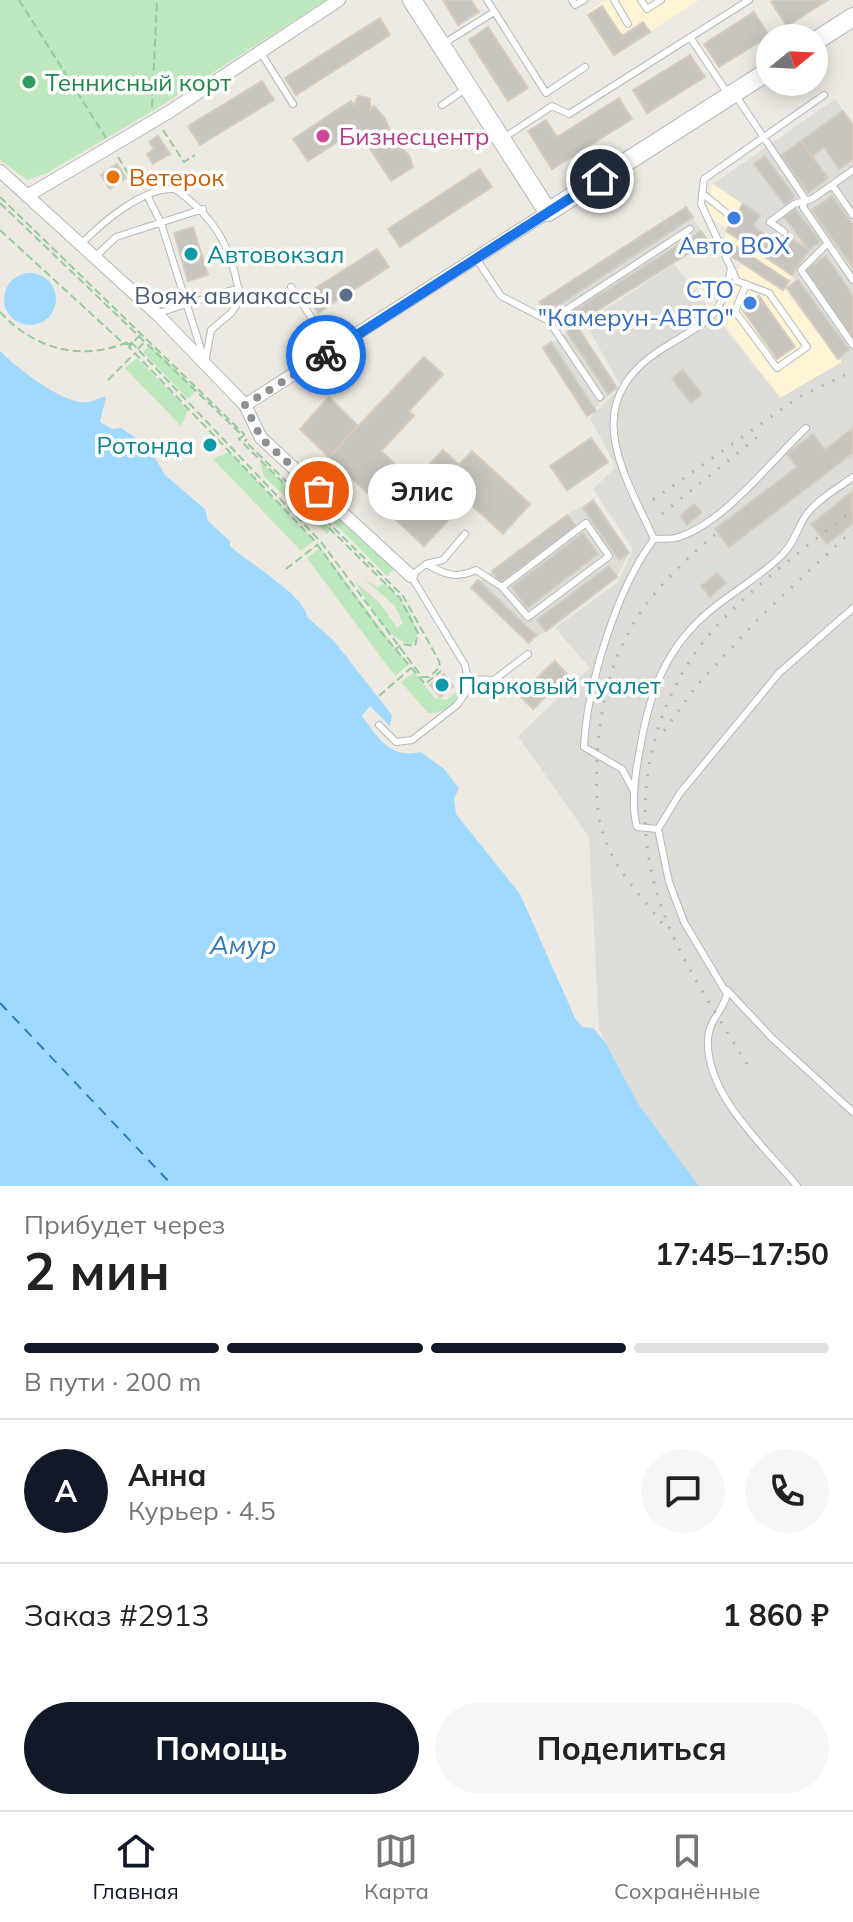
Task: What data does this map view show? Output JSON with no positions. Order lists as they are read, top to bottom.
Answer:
{
  "water": ["Амур"],
  "places": [
    "Теннисный корт",
    "Бизнесцентр",
    "Ветерок",
    "Авто BOX",
    "Автовокзал",
    "Вояж авиакассы",
    "СТО \"Камерун-АВТО\"",
    "Ротонда",
    "Элис",
    "Парковый туалет"
  ],
  "north": "right",
  "page": {
    "bubble": "Элис",
    "heading": ["2 мин", "Прибудет через", "17:45–17:50"],
    "panel": [
      "Анна",
      "Курьер · 4.5",
      "Заказ #2913",
      "1 860 ₽"
    ],
    "bar": "В пути · 200 m",
    "round": "А",
    "buttons": ["Помощь", "Поделиться"],
    "tabs": ["Главная", "Карта", "Сохранённые"]
  }
}
